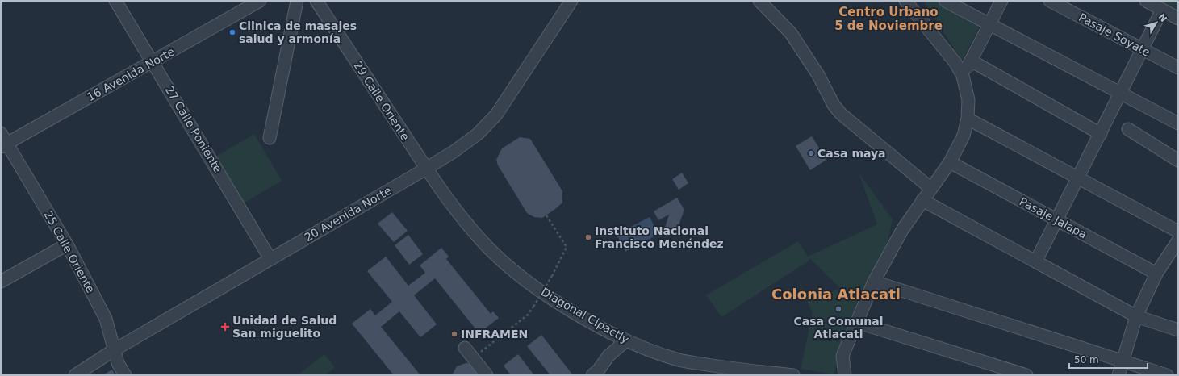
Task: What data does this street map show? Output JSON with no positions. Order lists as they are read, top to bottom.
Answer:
{
  "streets": {
    "street": [
      "Pasaje Soyate",
      "16 Avenida Norte",
      "29 Calle Oriente",
      "27 Calle Poniente",
      "20 Avenida Norte",
      "Pasaje Jalapa",
      "25 Calle Oriente",
      "Diagonal Cipactly"
    ]
  },
  "crossings": [
    ["16 Avenida Norte", "27 Calle Poniente"],
    ["16 Avenida Norte", "25 Calle Oriente"],
    ["29 Calle Oriente", "20 Avenida Norte"],
    ["29 Calle Oriente", "Diagonal Cipactly"],
    ["27 Calle Poniente", "20 Avenida Norte"],
    ["20 Avenida Norte", "25 Calle Oriente"],
    ["20 Avenida Norte", "Diagonal Cipactly"]
  ],
  "districts": ["Centro Urbano 5 de Noviembre", "Colonia Atlacatl"],
  "places": {
    "other": [
      "Clinica de masajes salud y armonía",
      "Casa maya",
      "Instituto Nacional Francisco Menéndez",
      "Casa Comunal Atlacatl",
      "INFRAMEN"
    ],
    "health": ["Unidad de Salud San miguelito"]
  },
  "scale_bar": "50 m",
  "north": "top right"
}
